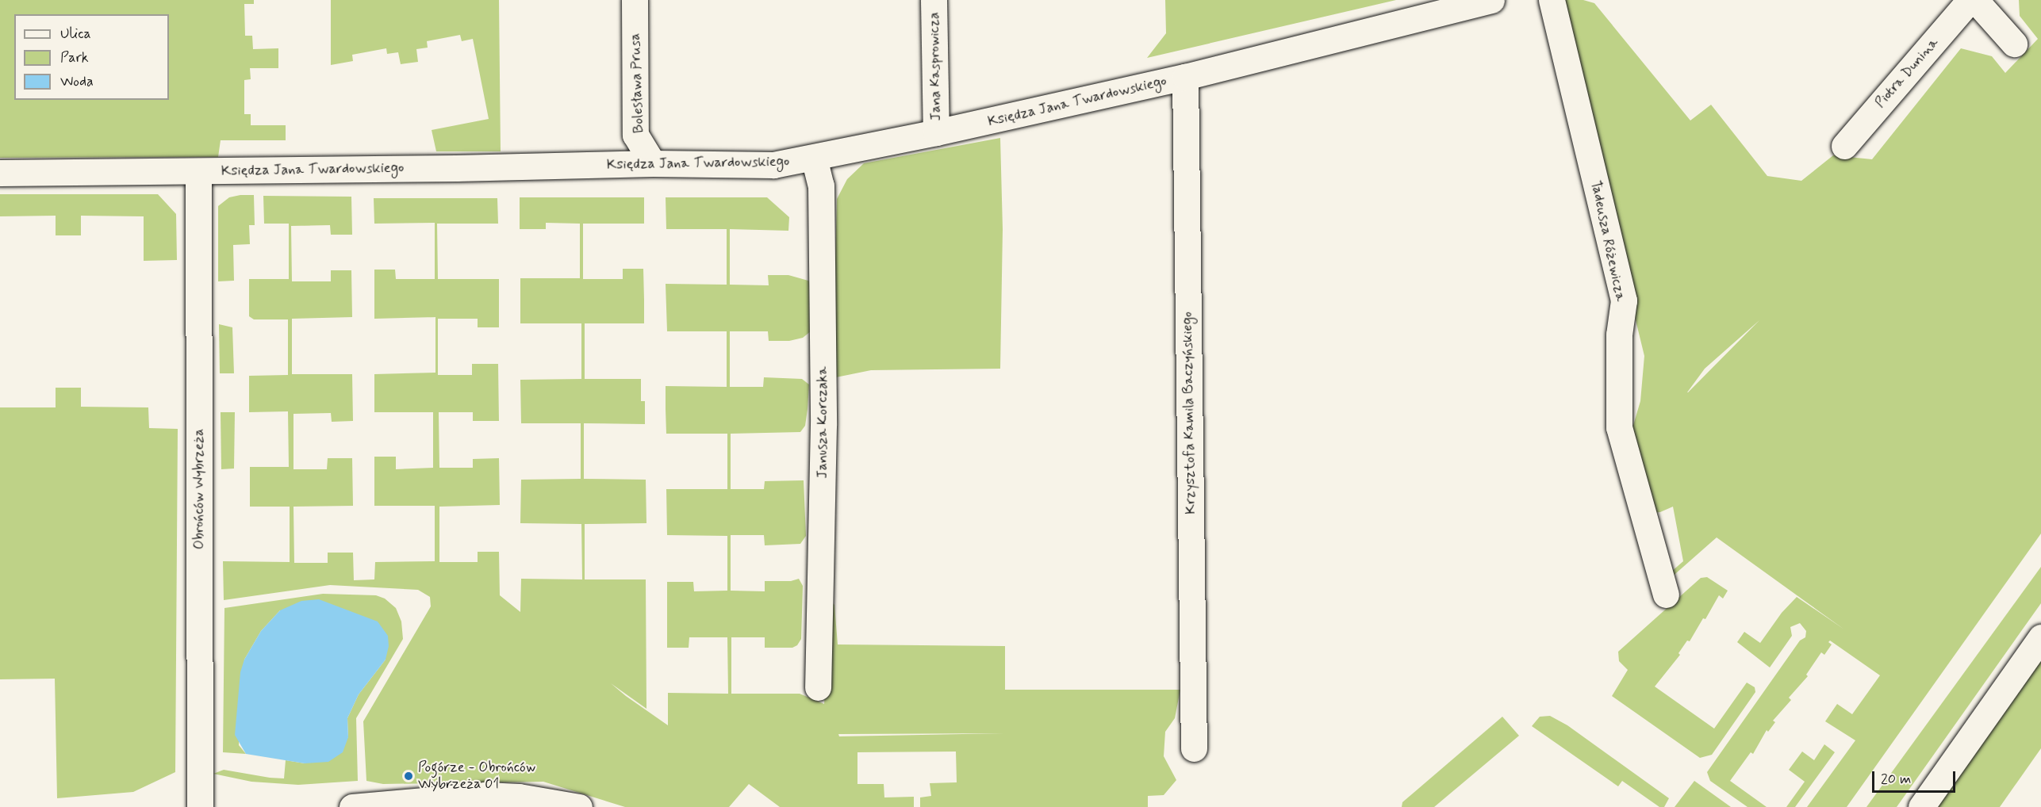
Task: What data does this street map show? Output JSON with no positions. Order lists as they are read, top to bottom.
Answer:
{
  "streets": {
    "street": [
      "Jana Kasprowicza",
      "Piotra Dunina",
      "Bolesława Prusa",
      "Księdza Jana Twardowskiego",
      "Tadeusza Różewicza",
      "Krzysztofa Kamila Baczyńskiego",
      "Janusza Korczaka",
      "Obrońców Wybrzeża"
    ]
  },
  "crossings": [
    ["Jana Kasprowicza", "Księdza Jana Twardowskiego"],
    ["Bolesława Prusa", "Księdza Jana Twardowskiego"],
    ["Księdza Jana Twardowskiego", "Krzysztofa Kamila Baczyńskiego"],
    ["Księdza Jana Twardowskiego", "Janusza Korczaka"],
    ["Księdza Jana Twardowskiego", "Obrońców Wybrzeża"]
  ],
  "places": ["Pogórze - Obrońców Wybrzeża 01"],
  "legend": ["Ulica", "Park", "Woda"],
  "scale_bar": "20 m"
}
